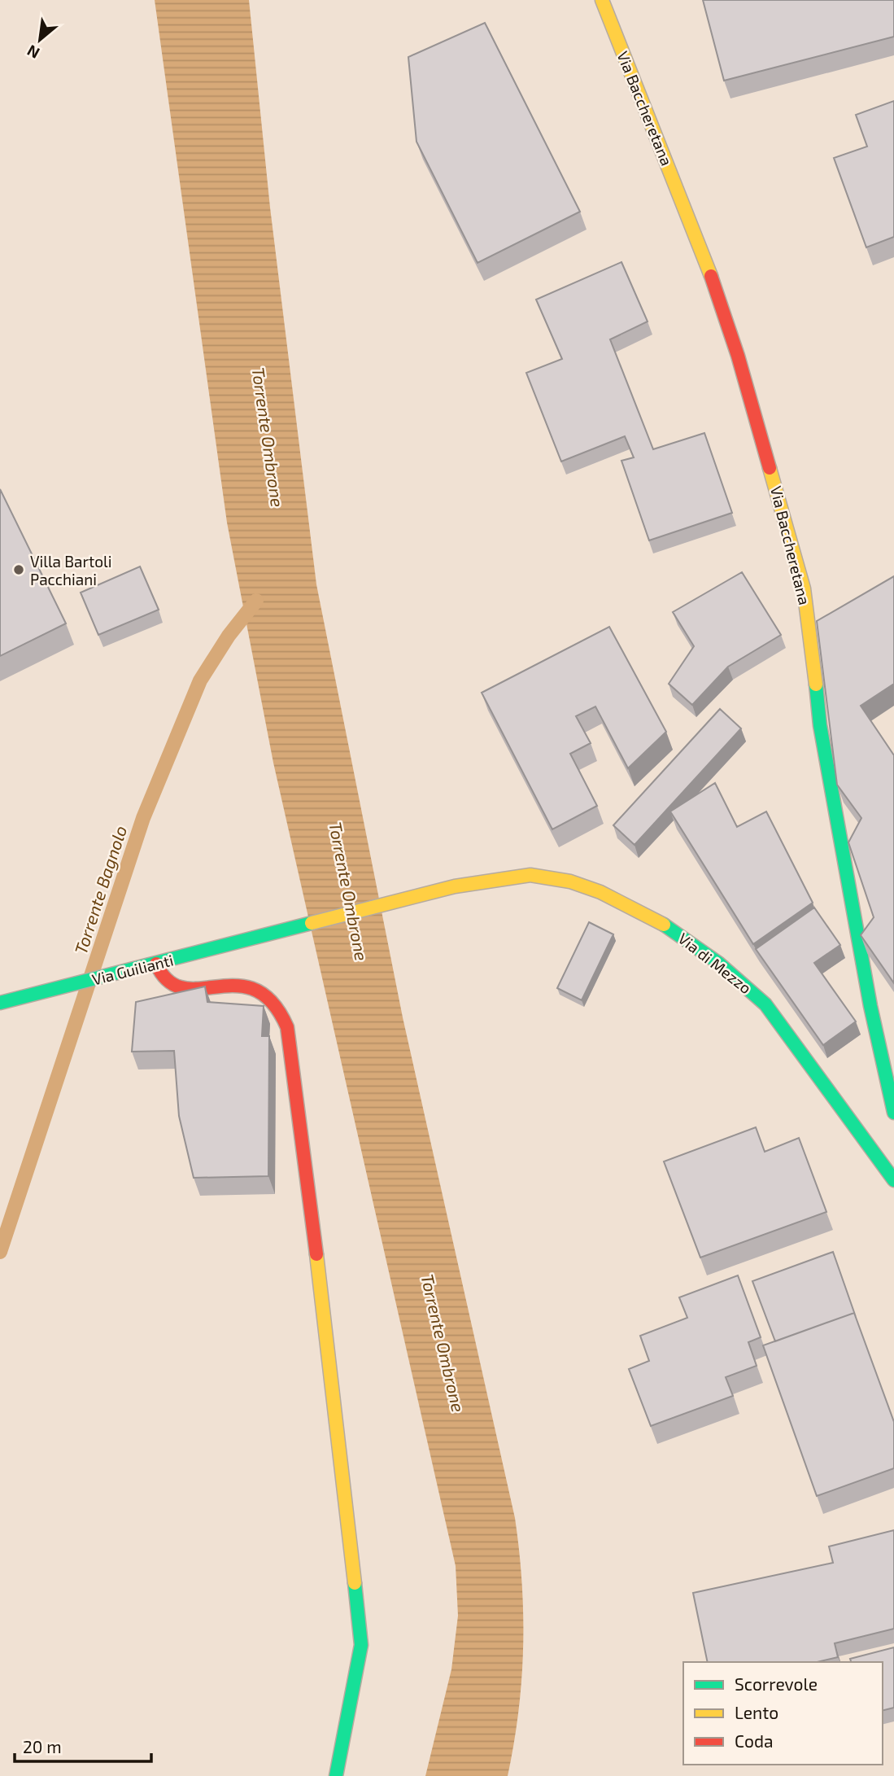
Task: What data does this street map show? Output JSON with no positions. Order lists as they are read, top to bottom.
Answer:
{
  "streets": {
    "street": ["Via Baccheretana", "Via di Mezzo", "Via Guilianti"]
  },
  "crossings": [
    ["Via di Mezzo", "Via Guilianti"]
  ],
  "water": ["Torrente Ombrone", "Torrente Bagnolo"],
  "places": ["Villa Bartoli Pacchiani"],
  "legend": ["Scorrevole", "Lento", "Coda"],
  "scale_bar": "20 m",
  "north": "bottom left"
}
